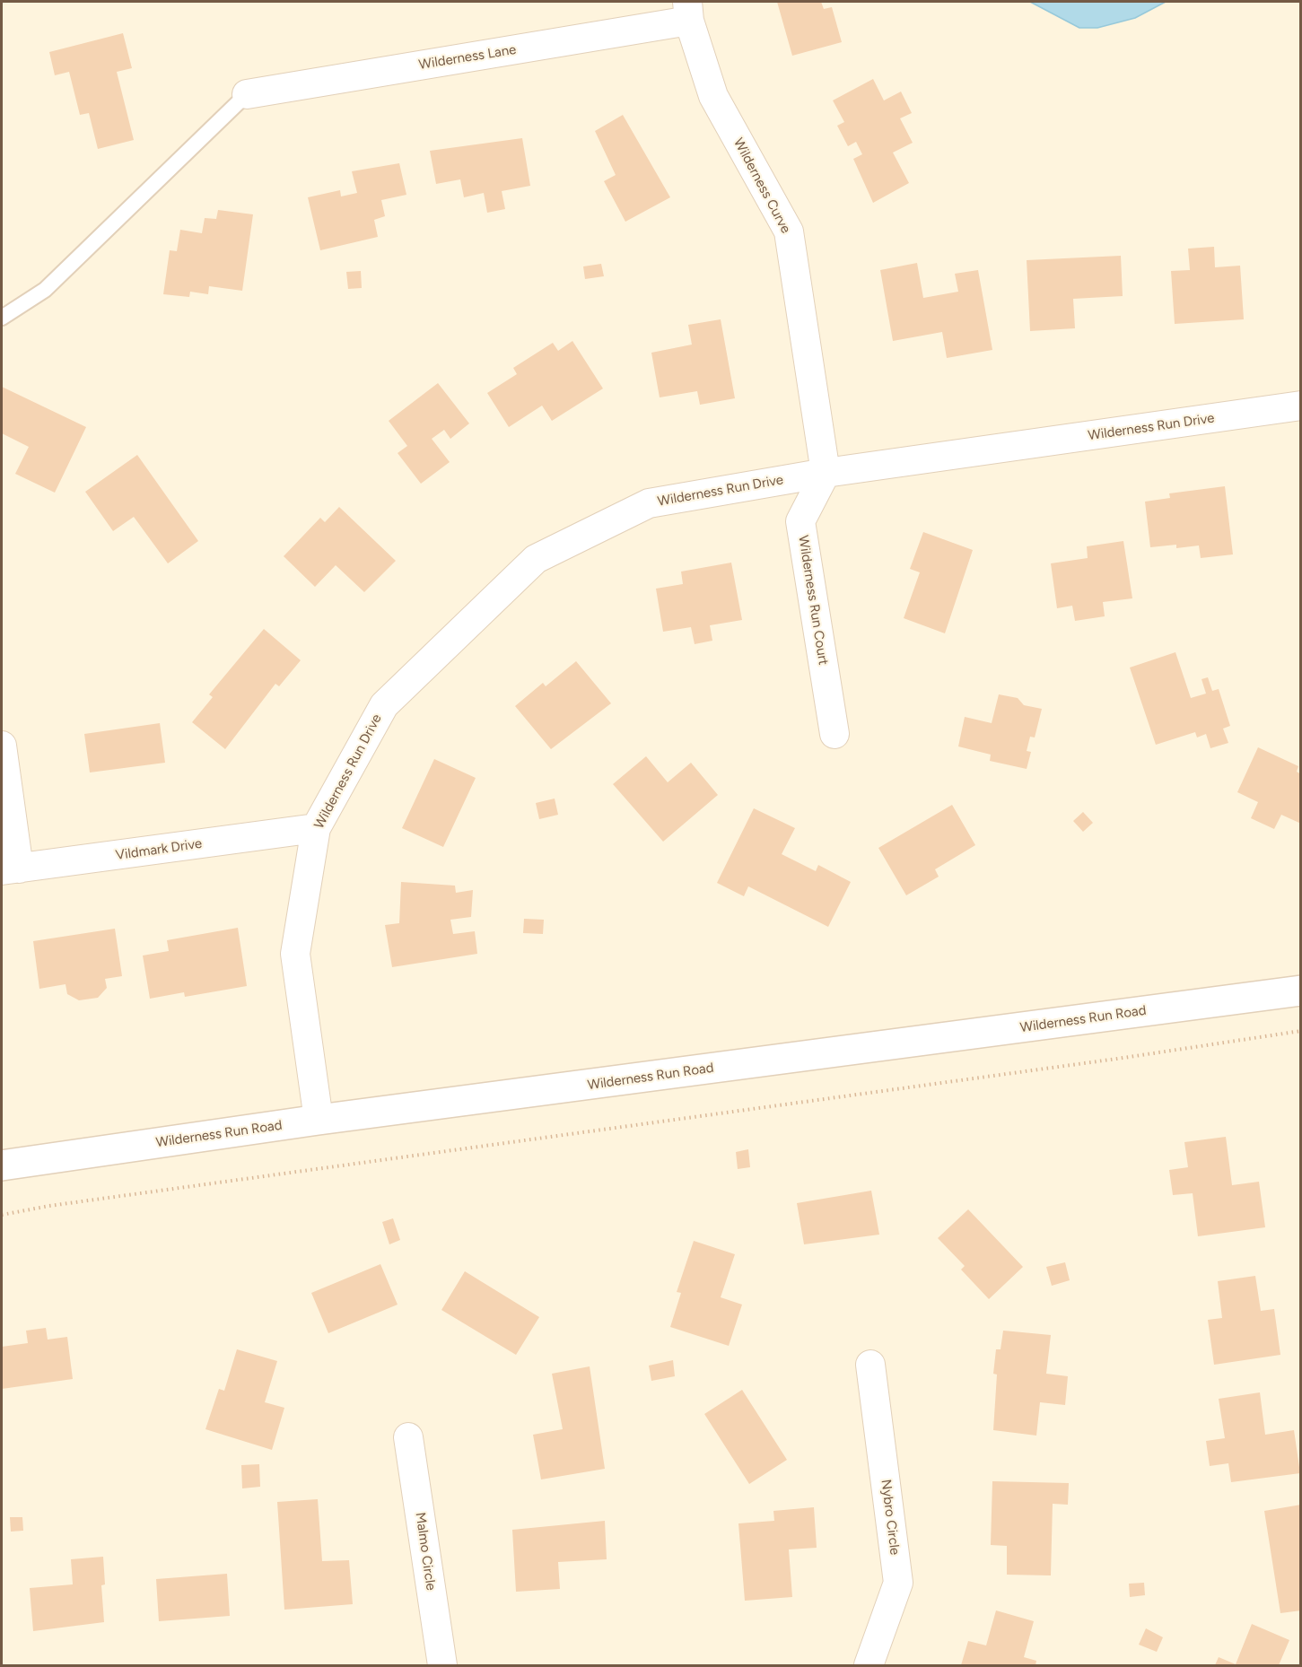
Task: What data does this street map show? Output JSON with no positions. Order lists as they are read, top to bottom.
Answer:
{
  "streets": {
    "street": [
      "Wilderness Lane",
      "Wilderness Curve",
      "Wilderness Run Drive",
      "Wilderness Run Court",
      "Vildmark Drive",
      "Wilderness Run Road",
      "Nybro Circle",
      "Malmo Circle"
    ]
  },
  "crossings": [
    ["Wilderness Lane", "Wilderness Curve"],
    ["Wilderness Curve", "Wilderness Run Drive"],
    ["Wilderness Curve", "Wilderness Run Court"],
    ["Wilderness Run Drive", "Wilderness Run Court"],
    ["Wilderness Run Drive", "Vildmark Drive"],
    ["Wilderness Run Drive", "Wilderness Run Road"]
  ]
}
